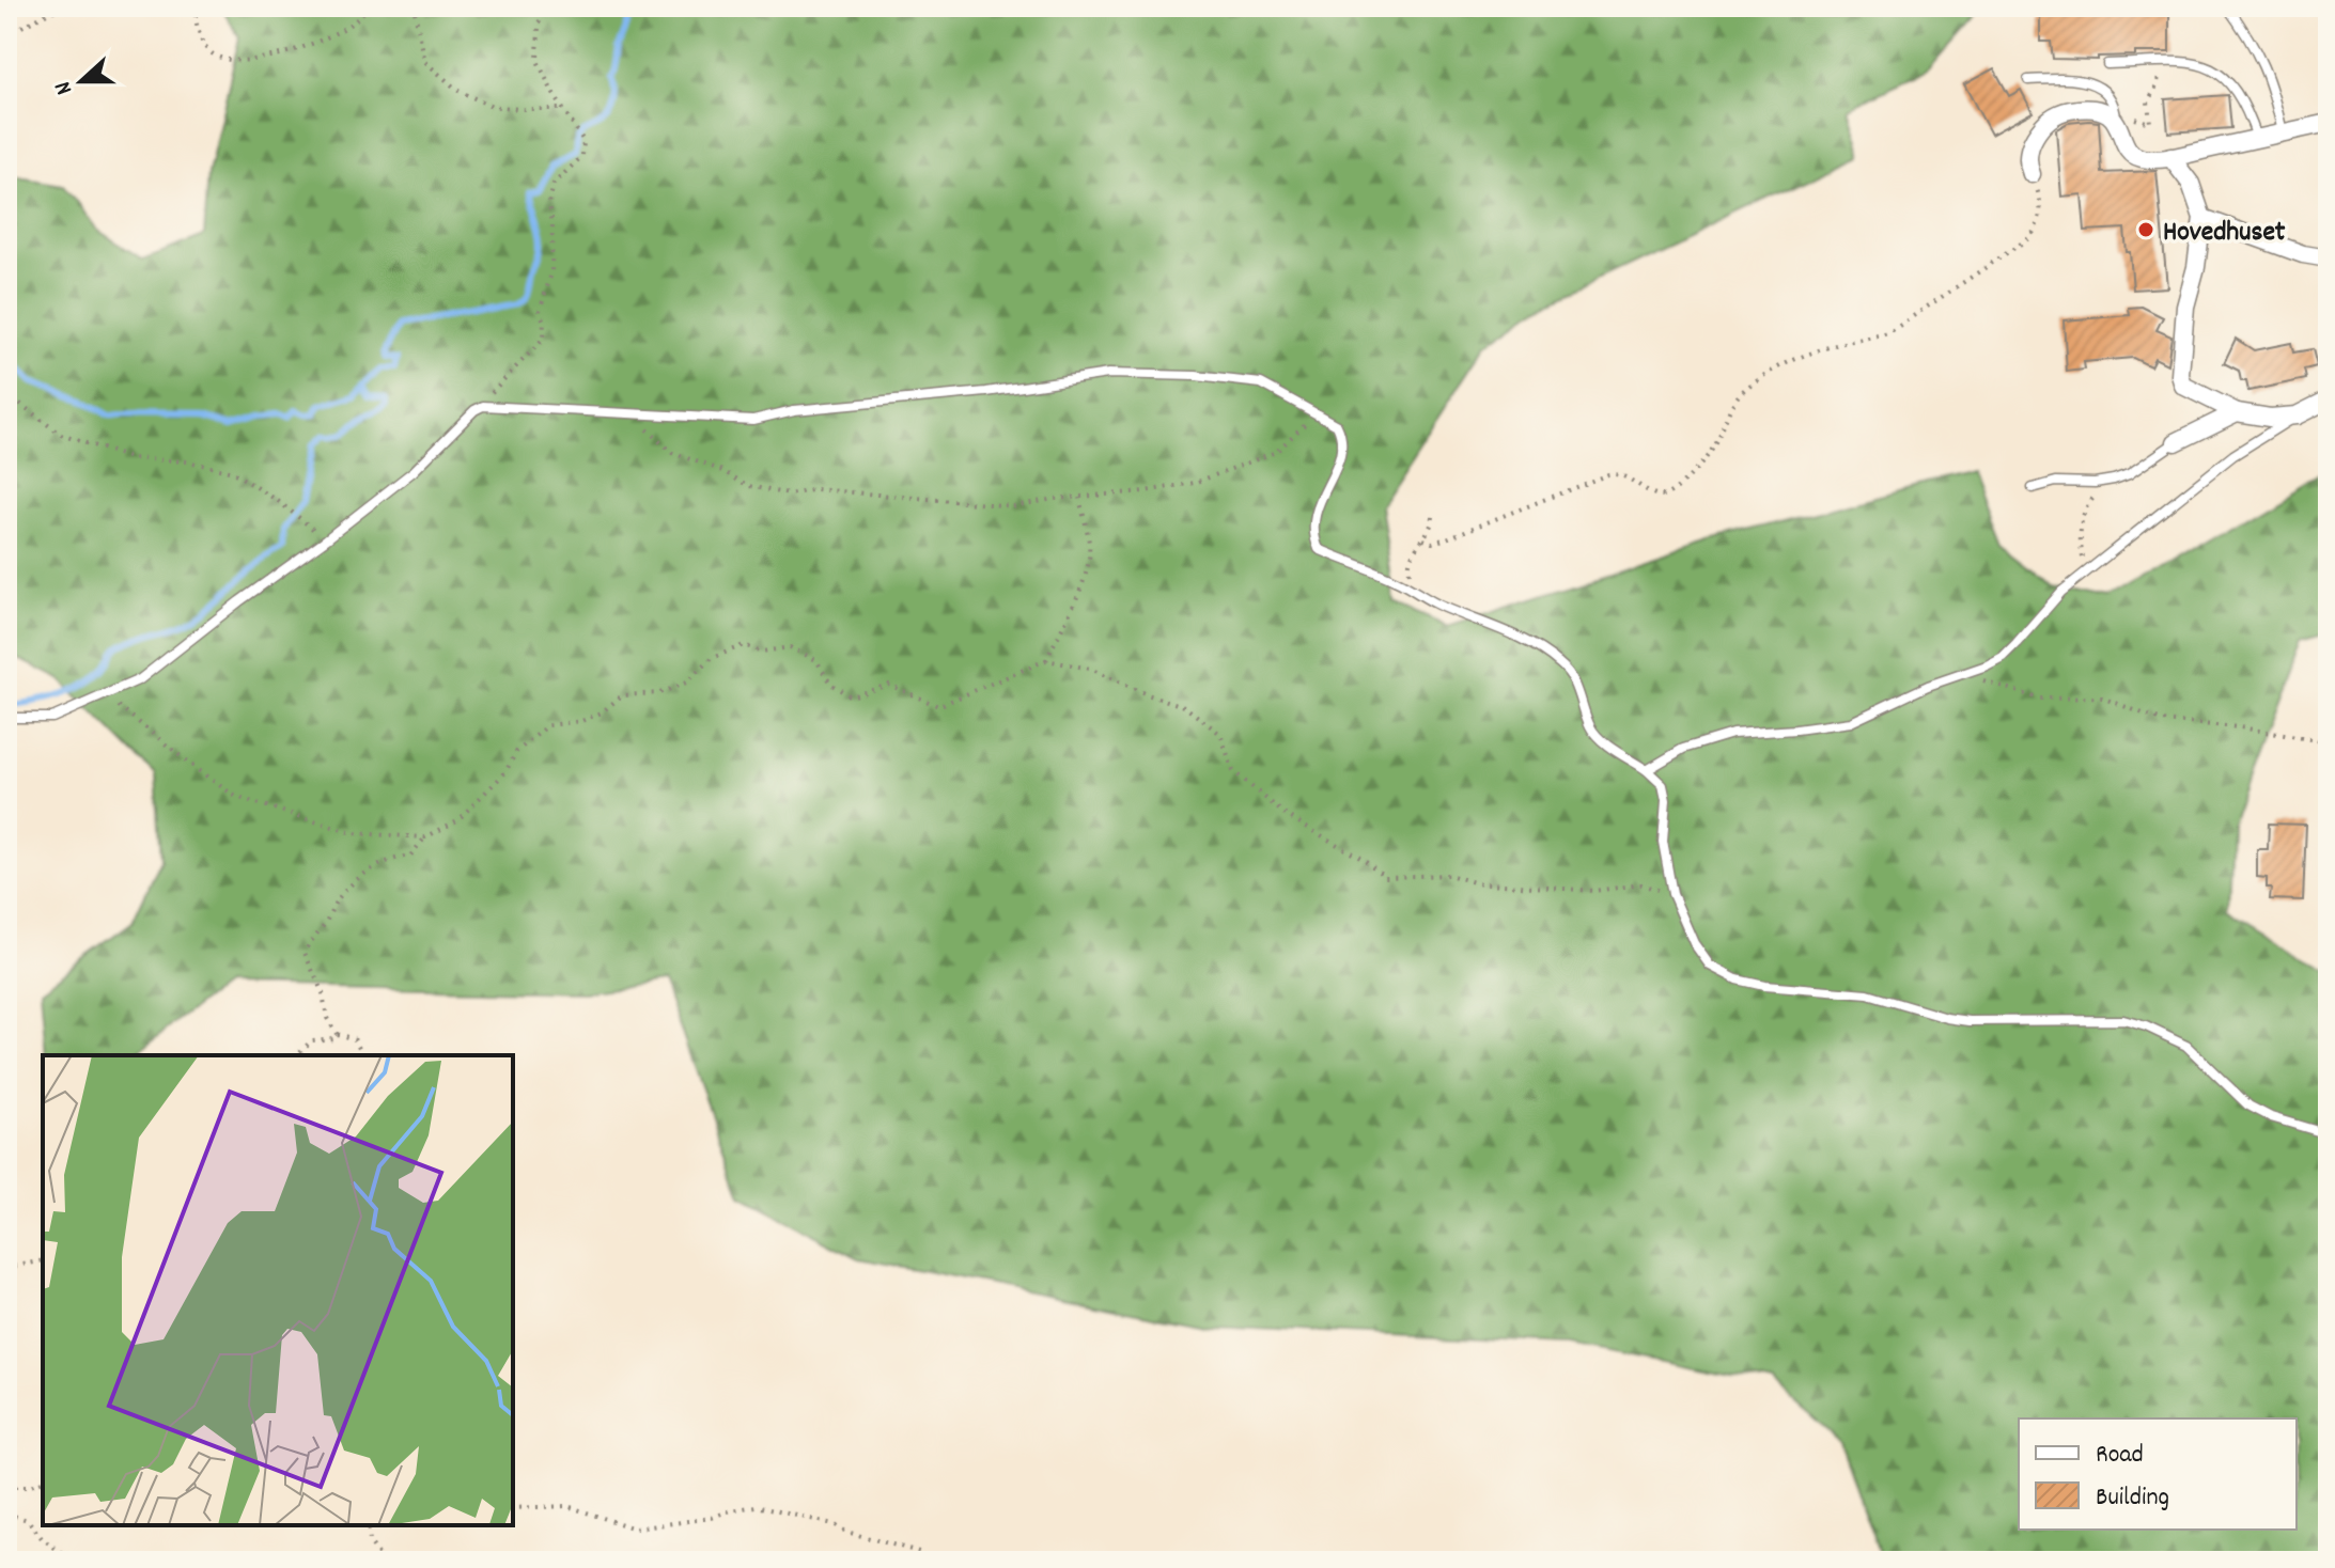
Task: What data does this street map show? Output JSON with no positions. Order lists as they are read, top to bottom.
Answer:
{
  "places": ["Hovedhuset"],
  "legend": ["Road", "Building"],
  "north": "left"
}
